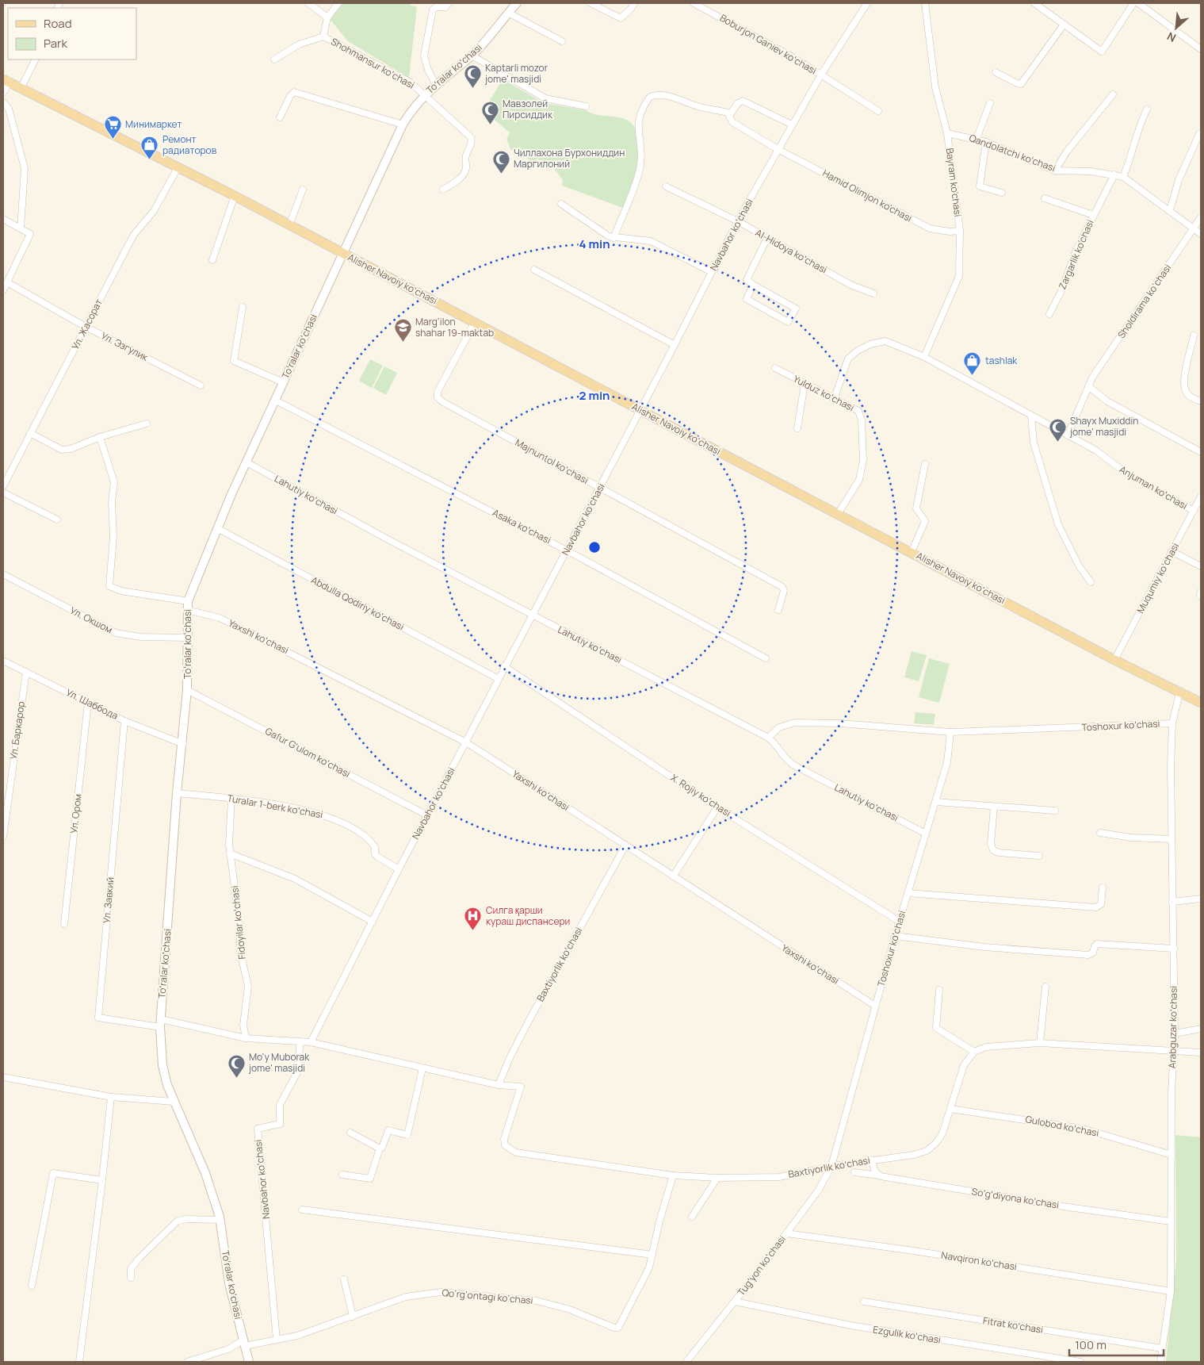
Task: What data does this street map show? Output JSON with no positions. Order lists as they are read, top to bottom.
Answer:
{
  "streets": {
    "main road": ["Toʻralar koʻchasi", "Alisher Navoiy koʻchasi"],
    "street": [
      "Boburjon Ganiev koʻchasi",
      "Shohmansur koʻchasi",
      "Qandolatchi koʻchasi",
      "Bayram ko'chasi",
      "Hamid Olimjon ko'chasi",
      "Navbahor koʻchasi",
      "Al-Hidoya koʻchasi",
      "Zargarlik ko'chasi",
      "Sholdirama ko‘chasi",
      "Ул. Жасорат",
      "Ул. Эзгулик",
      "Yulduz koʻchasi",
      "Majnuntol koʻchasi",
      "Anjuman koʻchasi",
      "Lahutiy koʻchasi",
      "Asaka koʻchasi",
      "Muqumiy koʻchasi",
      "Abdulla Qodiriy koʻchasi",
      "Ул. Окшом",
      "Yaxshi koʻchasi",
      "Ул. Шаббода",
      "Toshoxur koʻchasi",
      "Ул. Баркарор",
      "Gafur Gʻulom koʻchasi",
      "X. Rojiy koʻchasi",
      "Turalar 1-berk koʻchasi",
      "Ул. Ором",
      "Ул. Завкий",
      "Fidoyilar koʻchasi",
      "Baxtiyorlik koʻchasi",
      "Arabguzar koʻchasi",
      "Gulobod koʻchasi",
      "Soʻgʻdiyona koʻchasi",
      "Navqiron koʻchasi",
      "Tugʻyon koʻchasi",
      "Qo‘rg‘ontagi ko‘chasi",
      "Fitrat koʻchasi",
      "Ezgulik koʻchasi"
    ]
  },
  "crossings": [
    ["Boburjon Ganiev koʻchasi", "Navbahor koʻchasi"],
    ["Shohmansur koʻchasi", "Toʻralar koʻchasi"],
    ["Toʻralar koʻchasi", "Alisher Navoiy koʻchasi"],
    ["Toʻralar koʻchasi", "Lahutiy koʻchasi"],
    ["Toʻralar koʻchasi", "Asaka koʻchasi"],
    ["Toʻralar koʻchasi", "Abdulla Qodiriy koʻchasi"],
    ["Toʻralar koʻchasi", "Ул. Окшом"],
    ["Toʻralar koʻchasi", "Yaxshi koʻchasi"],
    ["Toʻralar koʻchasi", "Ул. Шаббода"],
    ["Toʻralar koʻchasi", "Gafur Gʻulom koʻchasi"],
    ["Toʻralar koʻchasi", "Turalar 1-berk koʻchasi"],
    ["Toʻralar koʻchasi", "Ул. Завкий"],
    ["Toʻralar koʻchasi", "Qo‘rg‘ontagi ko‘chasi"],
    ["Qandolatchi koʻchasi", "Bayram ko'chasi"],
    ["Qandolatchi koʻchasi", "Zargarlik ko'chasi"],
    ["Qandolatchi koʻchasi", "Sholdirama ko‘chasi"],
    ["Bayram ko'chasi", "Hamid Olimjon ko'chasi"],
    ["Bayram ko'chasi", "Anjuman koʻchasi"],
    ["Hamid Olimjon ko'chasi", "Navbahor koʻchasi"],
    ["Navbahor koʻchasi", "Al-Hidoya koʻchasi"],
    ["Navbahor koʻchasi", "Alisher Navoiy koʻchasi"],
    ["Navbahor koʻchasi", "Majnuntol koʻchasi"],
    ["Navbahor koʻchasi", "Lahutiy koʻchasi"],
    ["Navbahor koʻchasi", "Asaka koʻchasi"],
    ["Navbahor koʻchasi", "Abdulla Qodiriy koʻchasi"],
    ["Navbahor koʻchasi", "Yaxshi koʻchasi"],
    ["Navbahor koʻchasi", "Gafur Gʻulom koʻchasi"],
    ["Navbahor koʻchasi", "X. Rojiy koʻchasi"],
    ["Navbahor koʻchasi", "Turalar 1-berk koʻchasi"],
    ["Navbahor koʻchasi", "Baxtiyorlik koʻchasi"],
    ["Navbahor koʻchasi", "Qo‘rg‘ontagi ko‘chasi"],
    ["Alisher Navoiy koʻchasi", "Ул. Жасорат"],
    ["Alisher Navoiy koʻchasi", "Yulduz koʻchasi"],
    ["Alisher Navoiy koʻchasi", "Majnuntol koʻchasi"],
    ["Alisher Navoiy koʻchasi", "Muqumiy koʻchasi"],
    ["Alisher Navoiy koʻchasi", "Arabguzar koʻchasi"],
    ["Sholdirama ko‘chasi", "Anjuman koʻchasi"],
    ["Ул. Жасорат", "Ул. Эзгулик"],
    ["Yulduz koʻchasi", "Anjuman koʻchasi"],
    ["Anjuman koʻchasi", "Muqumiy koʻchasi"],
    ["Lahutiy koʻchasi", "Toshoxur koʻchasi"],
    ["Yaxshi koʻchasi", "Toshoxur koʻchasi"],
    ["Yaxshi koʻchasi", "Baxtiyorlik koʻchasi"],
    ["Ул. Шаббода", "Ул. Баркарор"],
    ["Ул. Шаббода", "Ул. Ором"],
    ["Ул. Шаббода", "Ул. Завкий"],
    ["Toshoxur koʻchasi", "X. Rojiy koʻchasi"],
    ["Toshoxur koʻchasi", "Baxtiyorlik koʻchasi"],
    ["Toshoxur koʻchasi", "Arabguzar koʻchasi"],
    ["Toshoxur koʻchasi", "Tugʻyon koʻchasi"],
    ["Turalar 1-berk koʻchasi", "Fidoyilar koʻchasi"],
    ["Baxtiyorlik koʻchasi", "Gulobod koʻchasi"],
    ["Baxtiyorlik koʻchasi", "Tugʻyon koʻchasi"],
    ["Baxtiyorlik koʻchasi", "Qo‘rg‘ontagi ko‘chasi"],
    ["Arabguzar koʻchasi", "Gulobod koʻchasi"],
    ["Arabguzar koʻchasi", "Soʻgʻdiyona koʻchasi"],
    ["Arabguzar koʻchasi", "Navqiron koʻchasi"],
    ["Arabguzar koʻchasi", "Fitrat koʻchasi"],
    ["Navqiron koʻchasi", "Tugʻyon koʻchasi"],
    ["Tugʻyon koʻchasi", "Ezgulik koʻchasi"]
  ],
  "places": {
    "mosque": [
      "Kaptarli mozor jome' masjidi",
      "Мавзолей Пирсиддик",
      "Чиллахона Бурхониддин Маргилоний",
      "Shayx Muxiddin jome' masjidi",
      "Mo'y Muborak jome' masjidi"
    ],
    "supermarket": ["Минимаркет"],
    "shop": ["Ремонт радиаторов", "tashlak"],
    "school or university": ["Marg'ilon shahar 19-maktab"],
    "hospital": ["Силга қарши кураш диспансери"]
  },
  "legend": ["Road", "Park"],
  "scale_bar": "100 m",
  "north": "bottom left",
  "rings": ["4 min", "2 min"]
}
